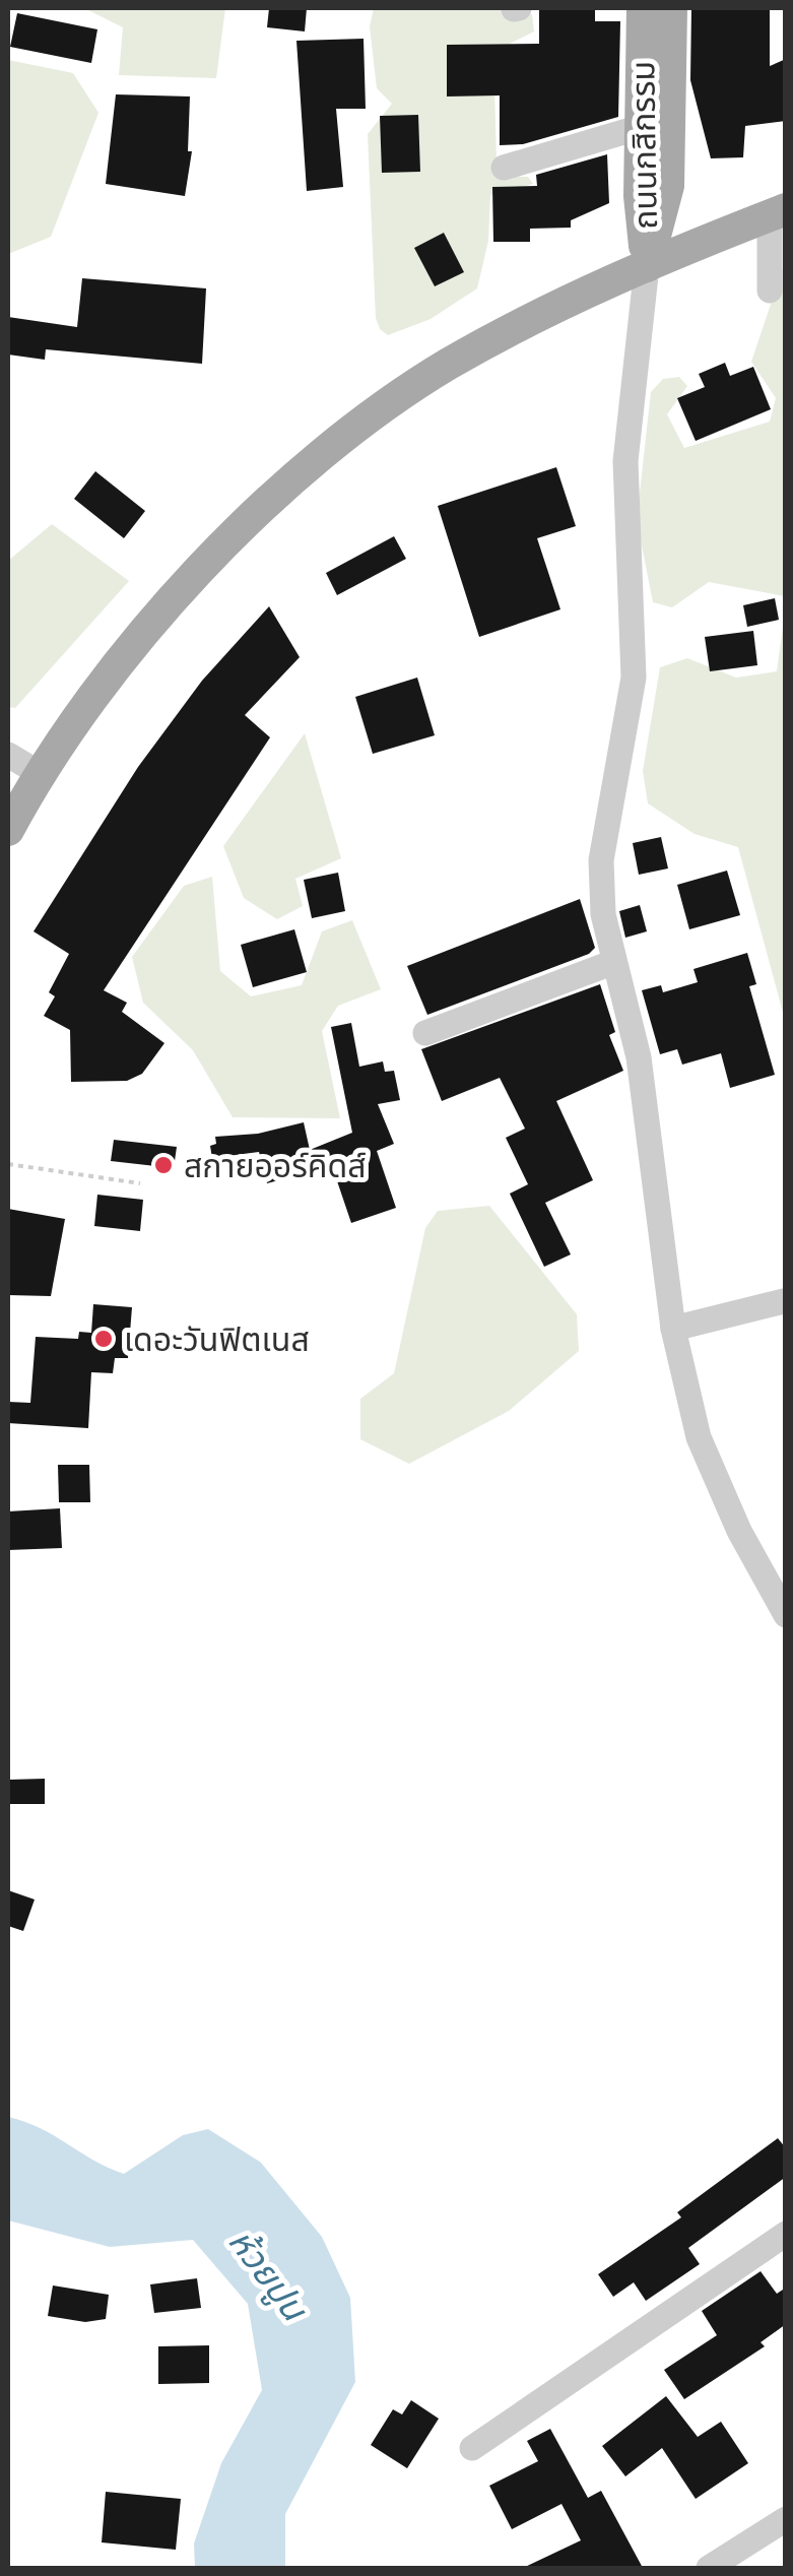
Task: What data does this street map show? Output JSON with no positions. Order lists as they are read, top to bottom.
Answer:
{
  "streets": {
    "main road": ["ถนนกสิกรรม"]
  },
  "water": ["ห้วยปูน"],
  "places": ["สกายออร์คิดส์", "เดอะวันฟิตเนส"]
}
